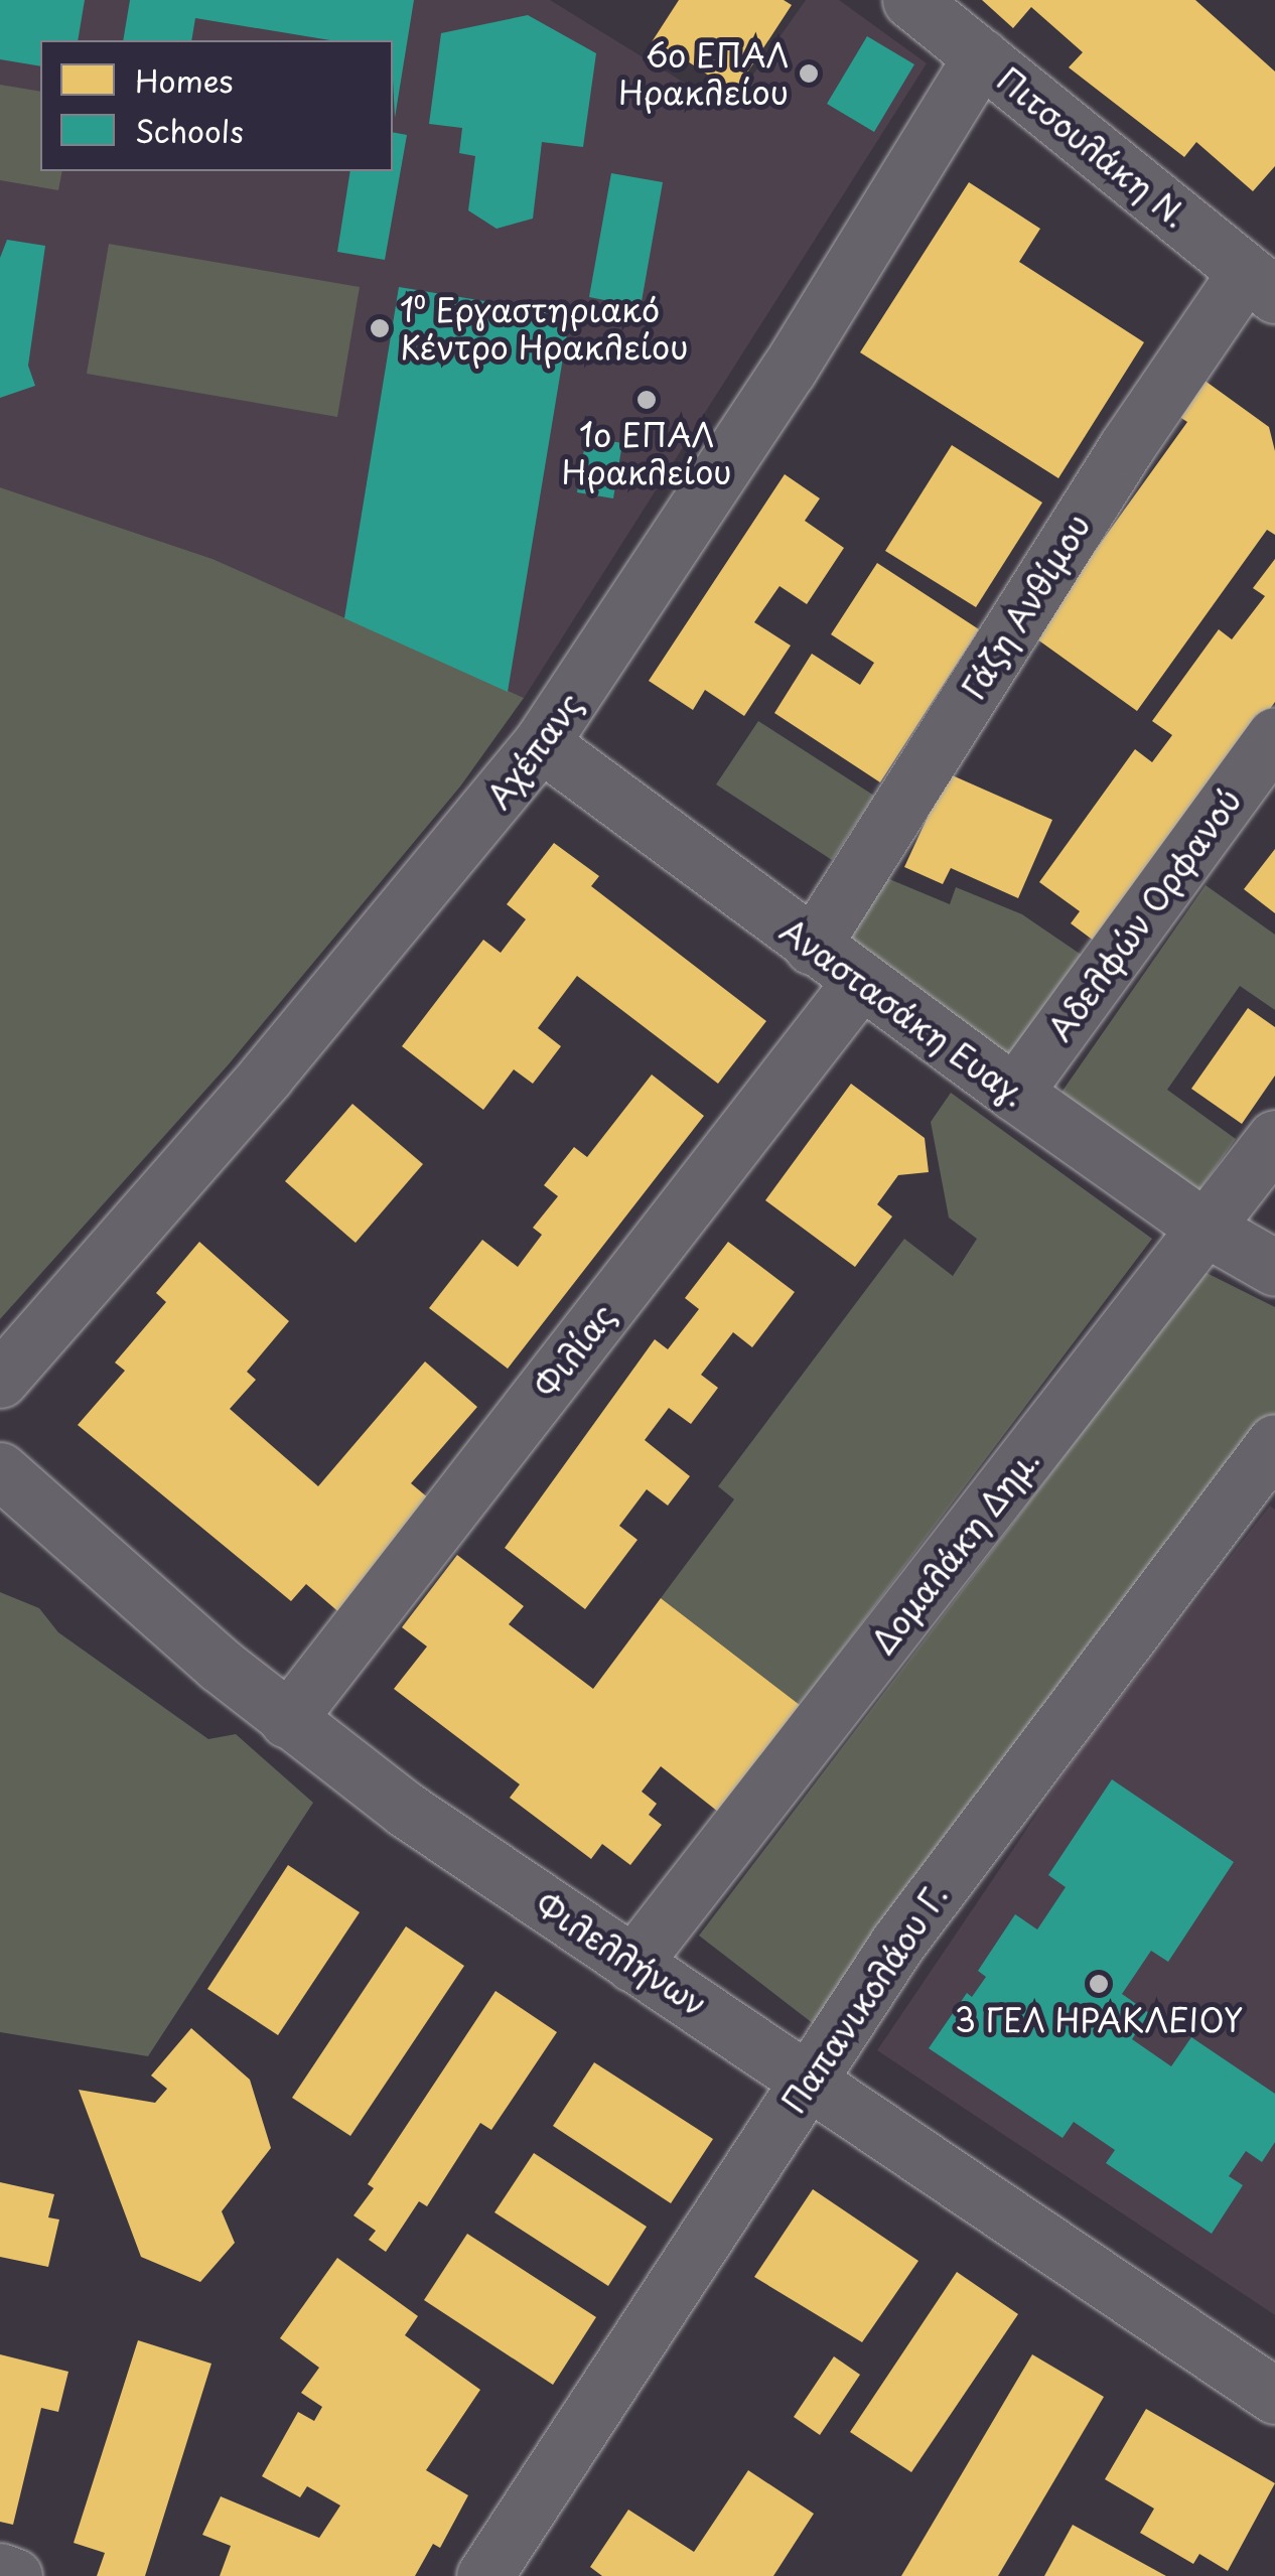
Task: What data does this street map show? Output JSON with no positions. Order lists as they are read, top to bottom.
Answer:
{
  "streets": {
    "street": [
      "Πιτσουλάκη Ν.",
      "Γάζη Ανθίμου",
      "Αχέπανς",
      "Αδελφών Ορφανού",
      "Αναστασάκη Ευαγ.",
      "Φιλίας",
      "Δομαλάκη Δημ.",
      "Φιλελλήνων",
      "Παπανικολάου Γ."
    ]
  },
  "crossings": [
    ["Πιτσουλάκη Ν.", "Γάζη Ανθίμου"],
    ["Πιτσουλάκη Ν.", "Αχέπανς"],
    ["Γάζη Ανθίμου", "Αναστασάκη Ευαγ."],
    ["Αχέπανς", "Αναστασάκη Ευαγ."],
    ["Αδελφών Ορφανού", "Αναστασάκη Ευαγ."],
    ["Αναστασάκη Ευαγ.", "Φιλίας"],
    ["Αναστασάκη Ευαγ.", "Δομαλάκη Δημ."],
    ["Φιλίας", "Φιλελλήνων"],
    ["Δομαλάκη Δημ.", "Φιλελλήνων"],
    ["Φιλελλήνων", "Παπανικολάου Γ."]
  ],
  "places": [
    "6ο ΕΠΑΛ Ηρακλείου",
    "1⁰ Εργαστηριακό Κέντρο Ηρακλείου",
    "1ο ΕΠΑΛ Ηρακλείου",
    "3 ΓΕΛ ΗΡΑΚΛΕΙΟΥ"
  ],
  "legend": ["Homes", "Schools"]
}
